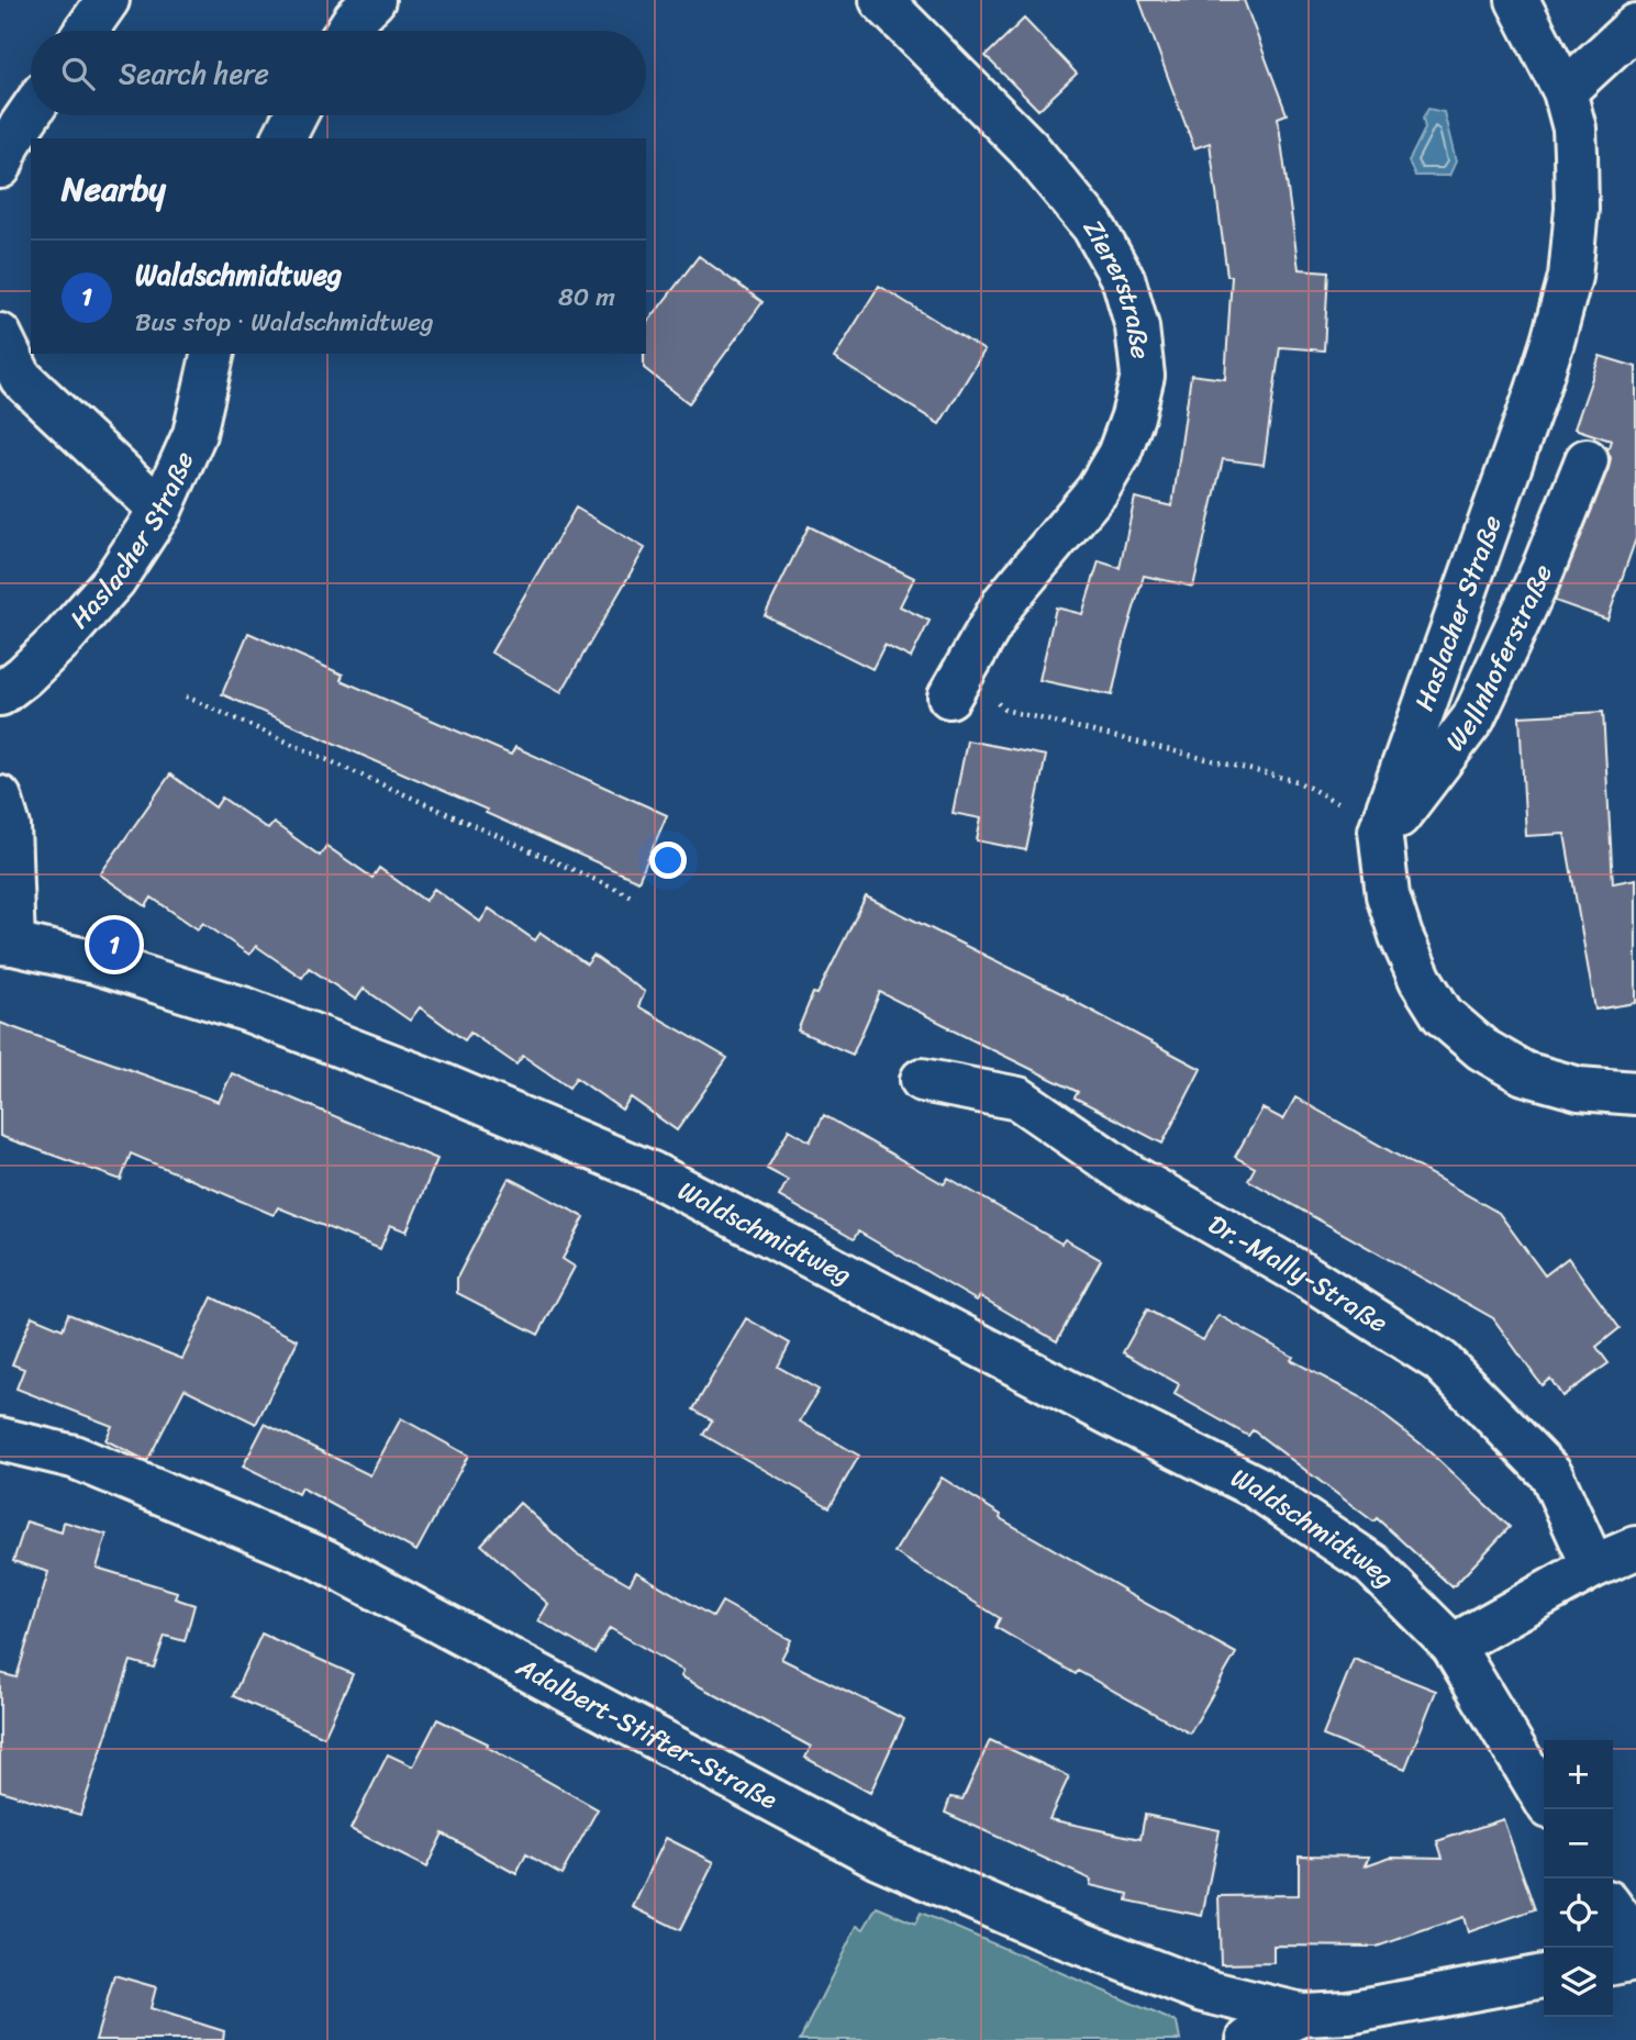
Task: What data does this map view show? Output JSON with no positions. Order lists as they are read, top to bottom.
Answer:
{
  "streets": {
    "street": [
      "Ziererstraße",
      "Haslacher Straße",
      "Wellnhoferstraße",
      "Waldschmidtweg",
      "Dr.-Mally-Straße",
      "Adalbert-Stifter-Straße"
    ]
  },
  "crossings": [
    ["Haslacher Straße", "Wellnhoferstraße"]
  ],
  "page": {
    "search": "Search here",
    "heading": "Nearby",
    "list": [
      {
        "mark": "1",
        "name": "Waldschmidtweg",
        "note": "Bus stop · Waldschmidtweg",
        "value": "80 m"
      }
    ],
    "pins": "1",
    "map_buttons": ["+", "−"]
  }
}
